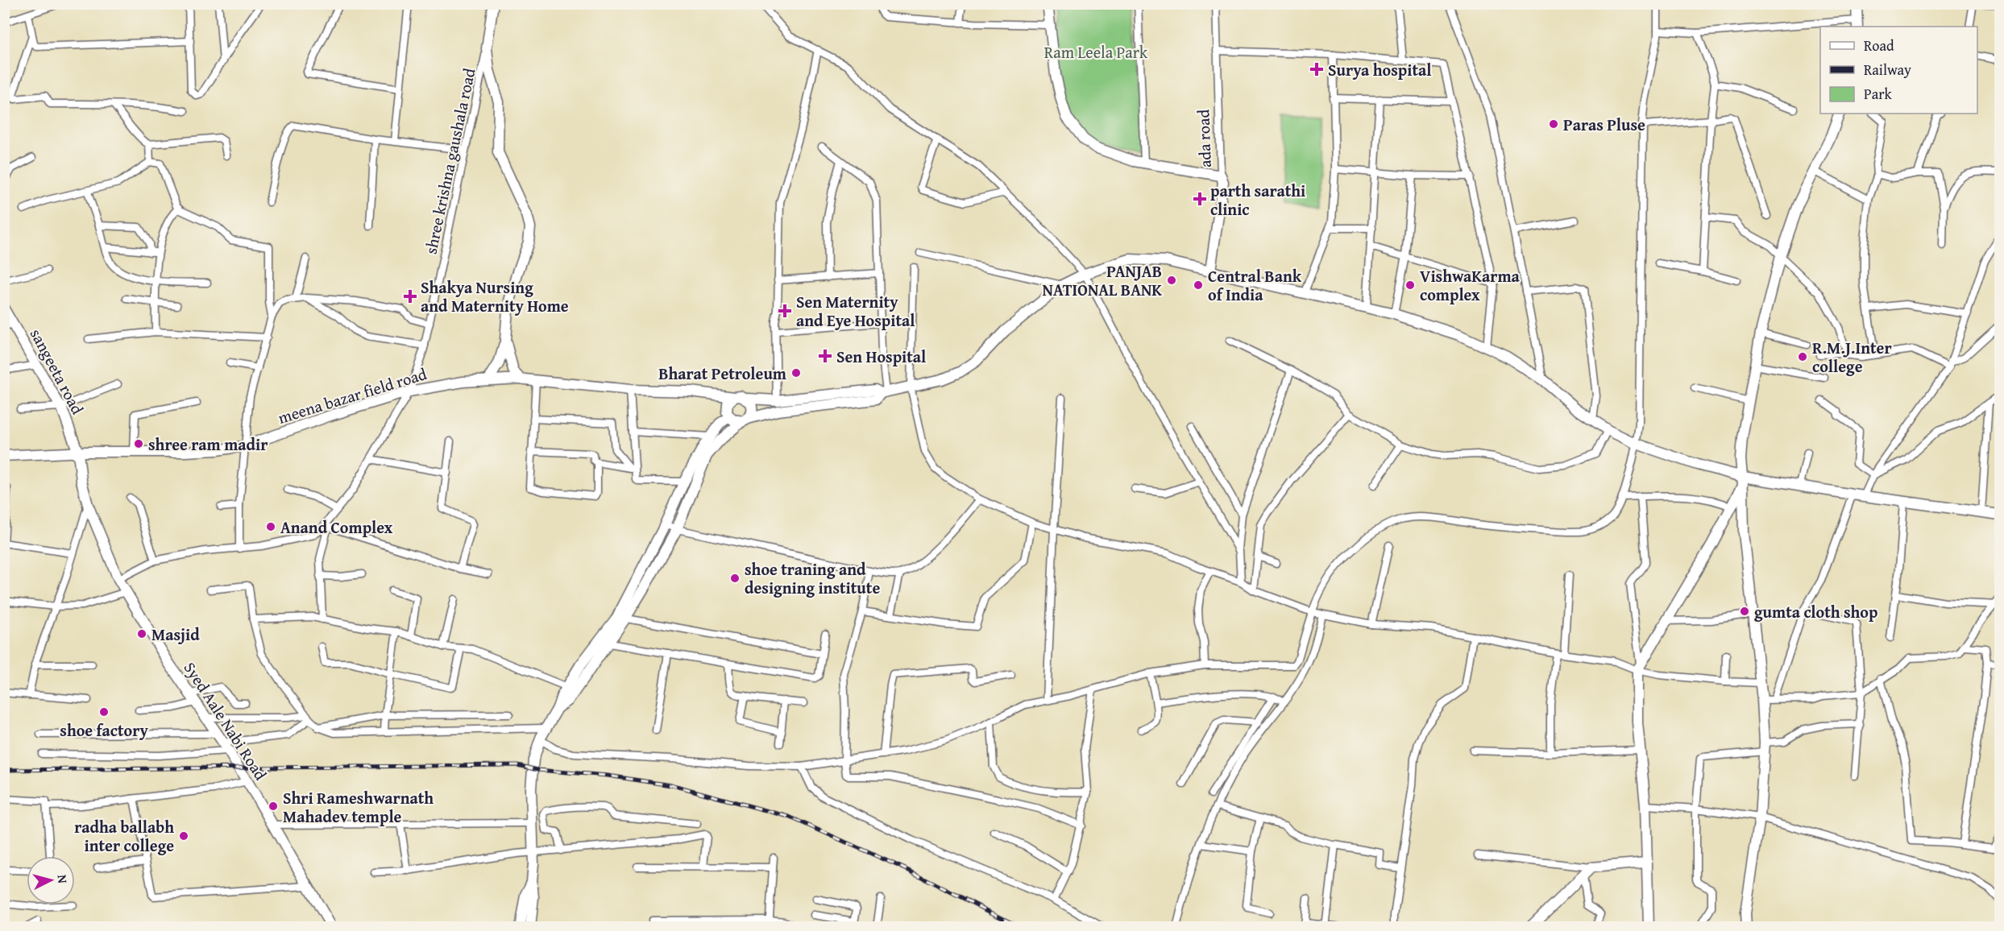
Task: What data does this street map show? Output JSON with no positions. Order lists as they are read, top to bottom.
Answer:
{
  "streets": {
    "main road": [
      "ada road",
      "sangeeta road",
      "meena bazar field road",
      "Syed Aale Nabi Road"
    ],
    "street": ["shree krishna gaushala road"]
  },
  "crossings": [
    ["shree krishna gaushala road", "meena bazar field road"],
    ["sangeeta road", "meena bazar field road"],
    ["sangeeta road", "Syed Aale Nabi Road"],
    ["meena bazar field road", "Syed Aale Nabi Road"]
  ],
  "parks": ["Ram Leela Park"],
  "places": {
    "health": [
      "Surya hospital",
      "parth sarathi clinic",
      "Shakya Nursing and Maternity Home",
      "Sen Maternity and Eye Hospital",
      "Sen Hospital"
    ],
    "other": [
      "Paras Pluse",
      "PANJAB NATIONAL BANK",
      "Central Bank of India",
      "VishwaKarma complex",
      "R.M.J.Inter college",
      "Bharat Petroleum",
      "shree ram madir",
      "Anand Complex",
      "shoe traning and designing institute",
      "gumta cloth shop",
      "Masjid",
      "shoe factory",
      "Shri Rameshwarnath Mahadev temple",
      "radha ballabh inter college"
    ]
  },
  "legend": ["Road", "Railway", "Park"],
  "north": "right"
}
